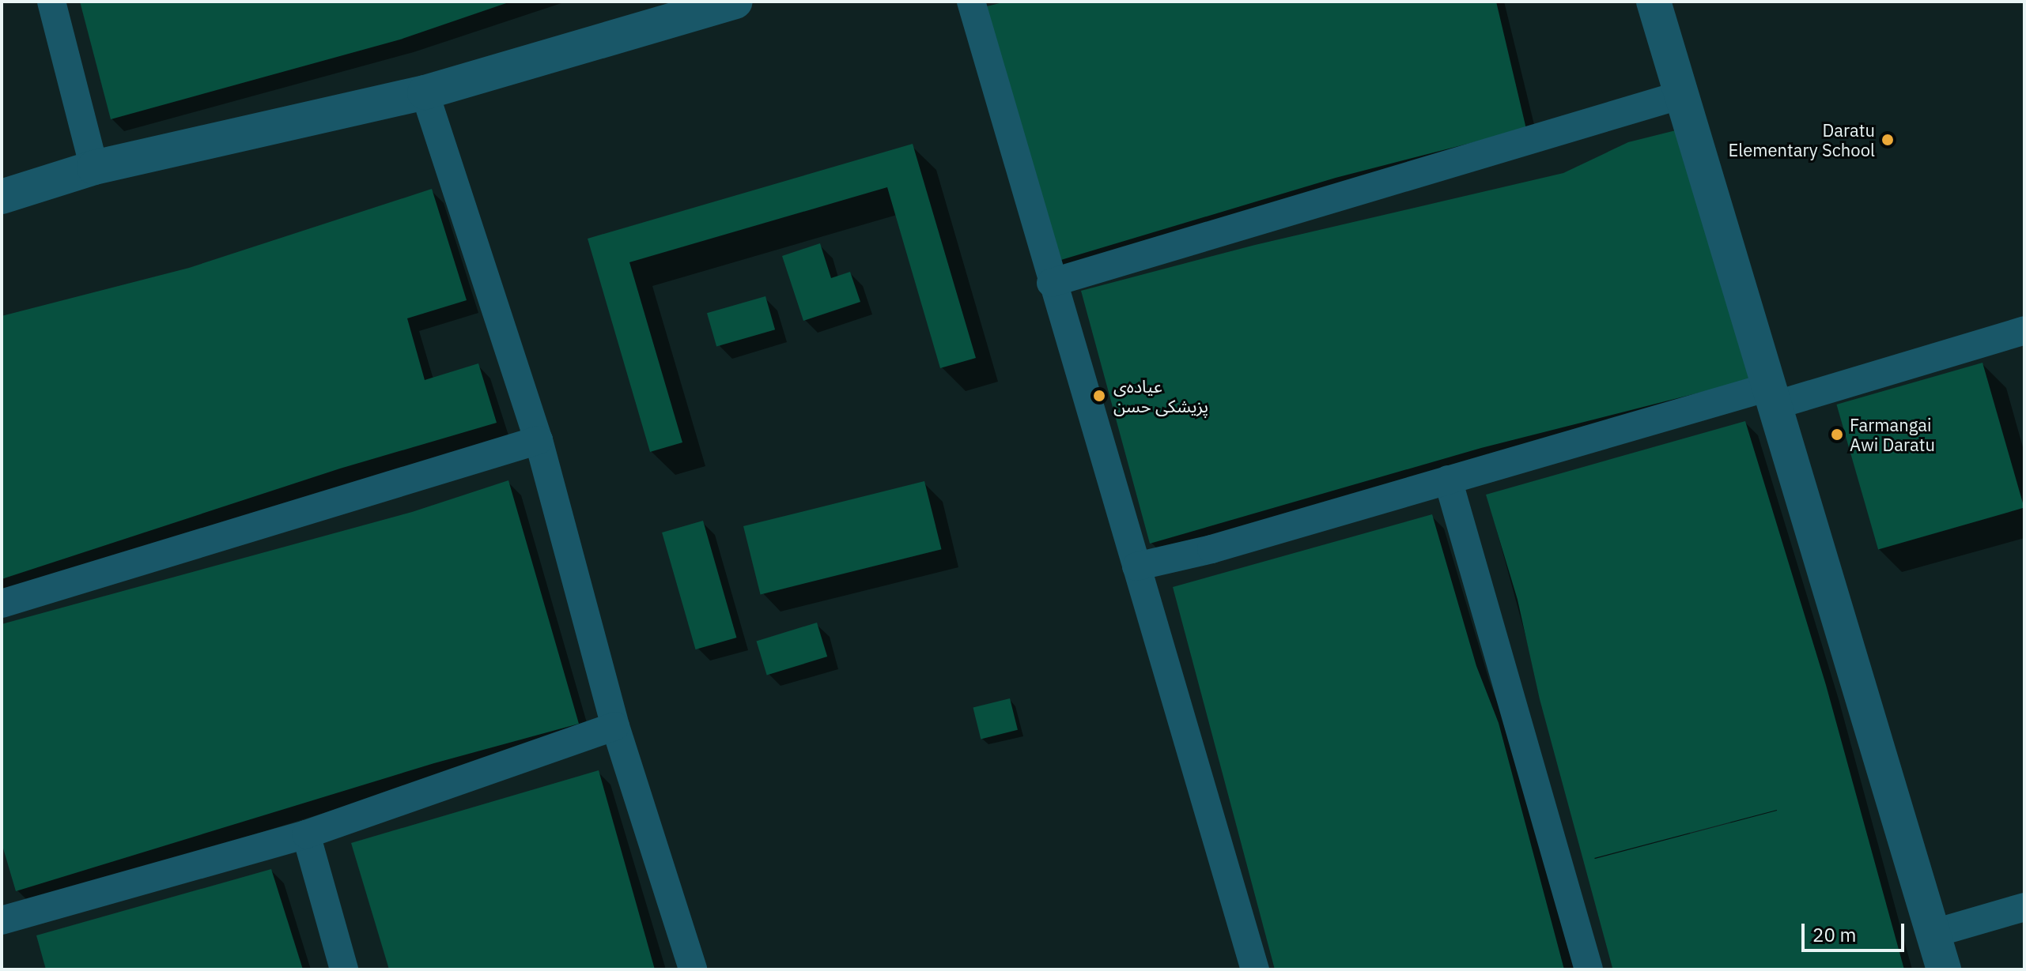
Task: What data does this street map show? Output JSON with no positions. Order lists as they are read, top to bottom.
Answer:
{
  "places": ["Daratu Elementary School", "عیادەی پزیشکی حسن", "Farmangai Awi Daratu"],
  "scale_bar": "20 m"
}
